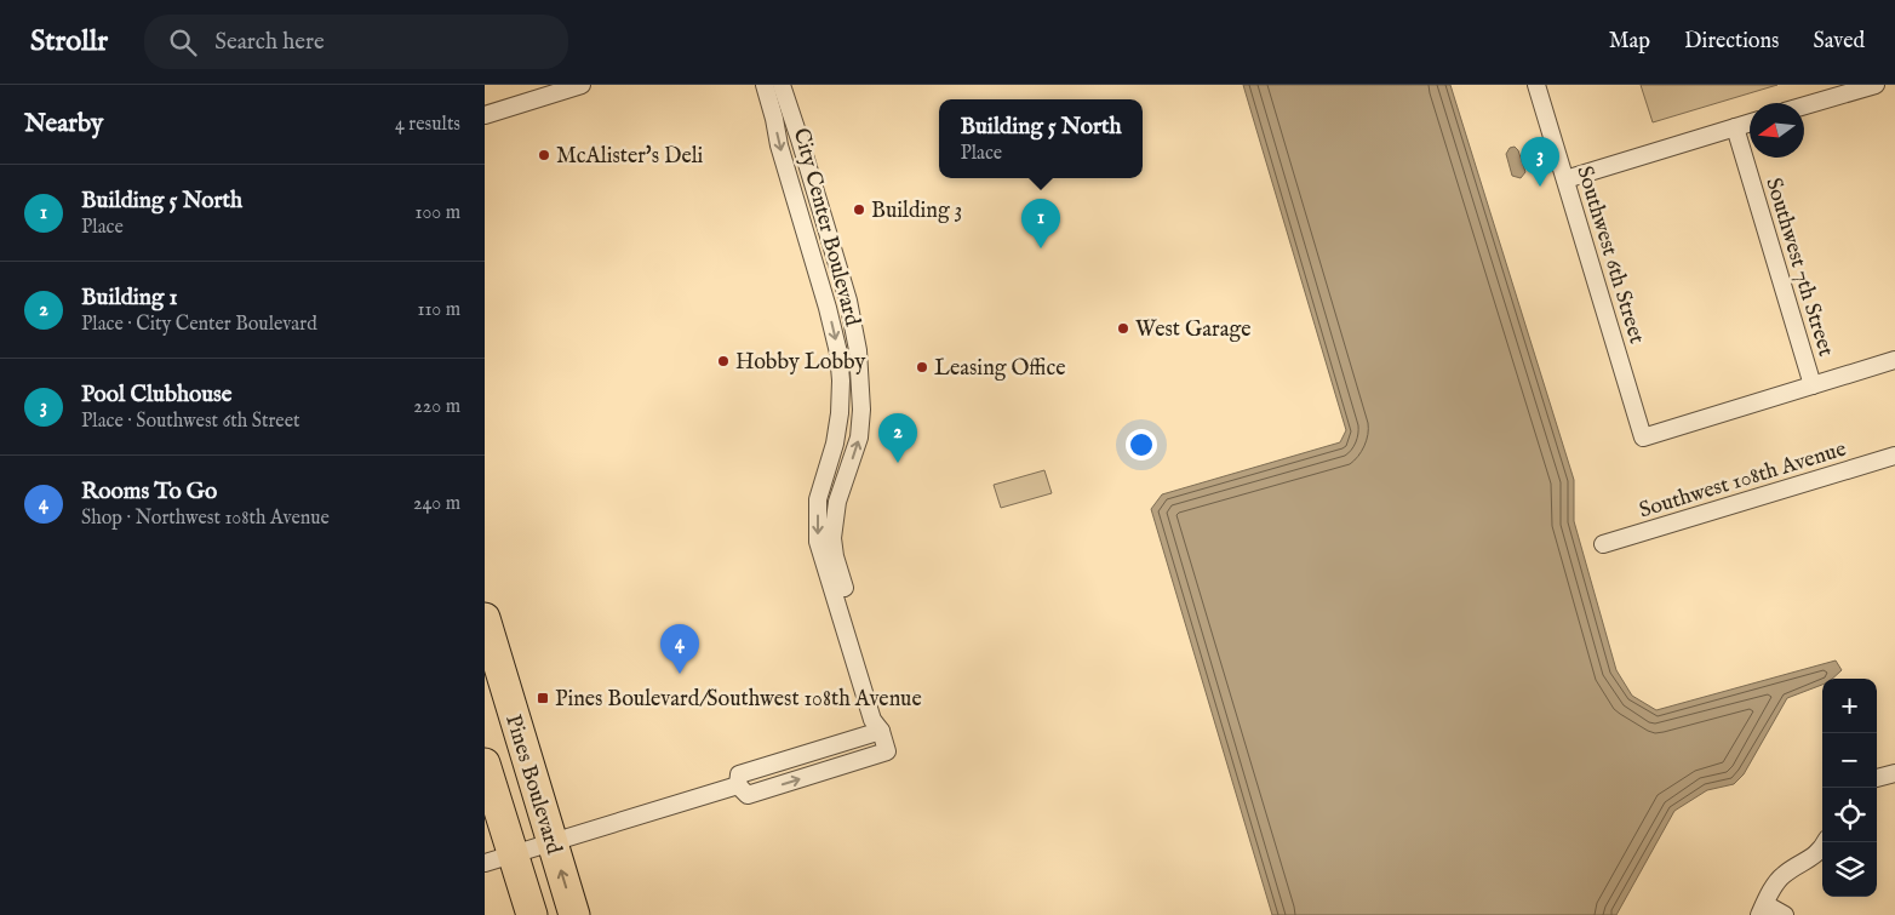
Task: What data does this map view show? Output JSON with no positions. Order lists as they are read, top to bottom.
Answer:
{
  "streets": {
    "highway": ["Pines Boulevard"],
    "street": [
      "City Center Boulevard",
      "Southwest 6th Street",
      "Southwest 7th Street",
      "Southwest 108th Avenue"
    ]
  },
  "crossings": [
    ["Southwest 6th Street", "Southwest 7th Street"]
  ],
  "places": {
    "other": [
      "McAlister's Deli",
      "Building 3",
      "West Garage",
      "Hobby Lobby",
      "Leasing Office"
    ],
    "transit": ["Pines Boulevard/Southwest 108th Avenue"]
  },
  "north": "left",
  "page": {
    "header": "Strollr",
    "search": "Search here",
    "nav": ["Map", "Directions", "Saved"],
    "heading": ["Nearby", "4 results"],
    "popup": ["Building 5 North", "Place"],
    "pins": [
      "3",
      "1",
      "2",
      "4"
    ],
    "list": [
      {
        "mark": "1",
        "name": "Building 5 North",
        "note": "Place",
        "value": "100 m"
      },
      {
        "mark": "2",
        "name": "Building 1",
        "note": "Place · City Center Boulevard",
        "value": "110 m"
      },
      {
        "mark": "3",
        "name": "Pool Clubhouse",
        "note": "Place · Southwest 6th Street",
        "value": "220 m"
      },
      {
        "mark": "4",
        "name": "Rooms To Go",
        "note": "Shop · Northwest 108th Avenue",
        "value": "240 m"
      }
    ],
    "map_buttons": ["+", "−"]
  }
}
